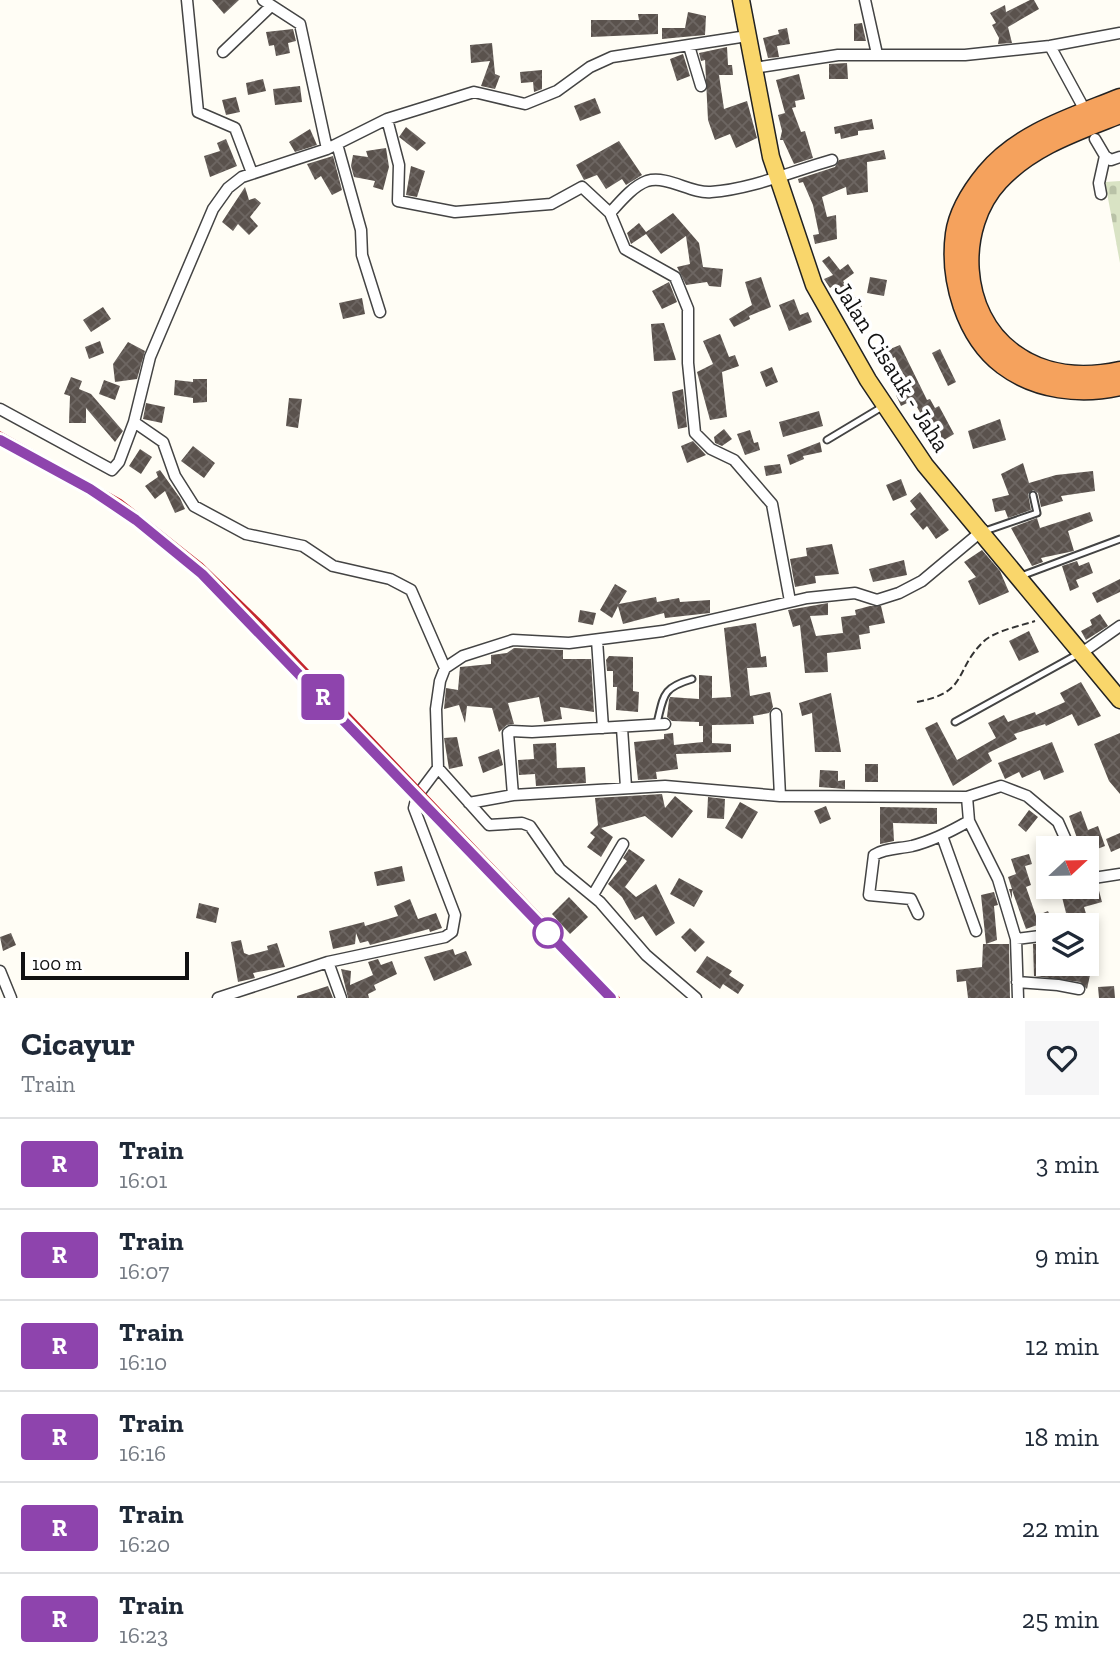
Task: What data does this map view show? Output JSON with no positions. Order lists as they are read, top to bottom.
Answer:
{
  "streets": {
    "main road": ["Jalan Cisauk - Jaha"]
  },
  "scale_bar": "100 m",
  "north": "right",
  "page": {
    "on_map": "R",
    "scale": "100 m",
    "heading": ["Cicayur", "Train"],
    "list": [
      {
        "mark": "R",
        "name": "Train",
        "note": "16:01",
        "value": "3 min"
      },
      {
        "mark": "R",
        "name": "Train",
        "note": "16:07",
        "value": "9 min"
      },
      {
        "mark": "R",
        "name": "Train",
        "note": "16:10",
        "value": "12 min"
      },
      {
        "mark": "R",
        "name": "Train",
        "note": "16:16",
        "value": "18 min"
      },
      {
        "mark": "R",
        "name": "Train",
        "note": "16:20",
        "value": "22 min"
      },
      {
        "mark": "R",
        "name": "Train",
        "note": "16:23",
        "value": "25 min"
      }
    ]
  }
}
